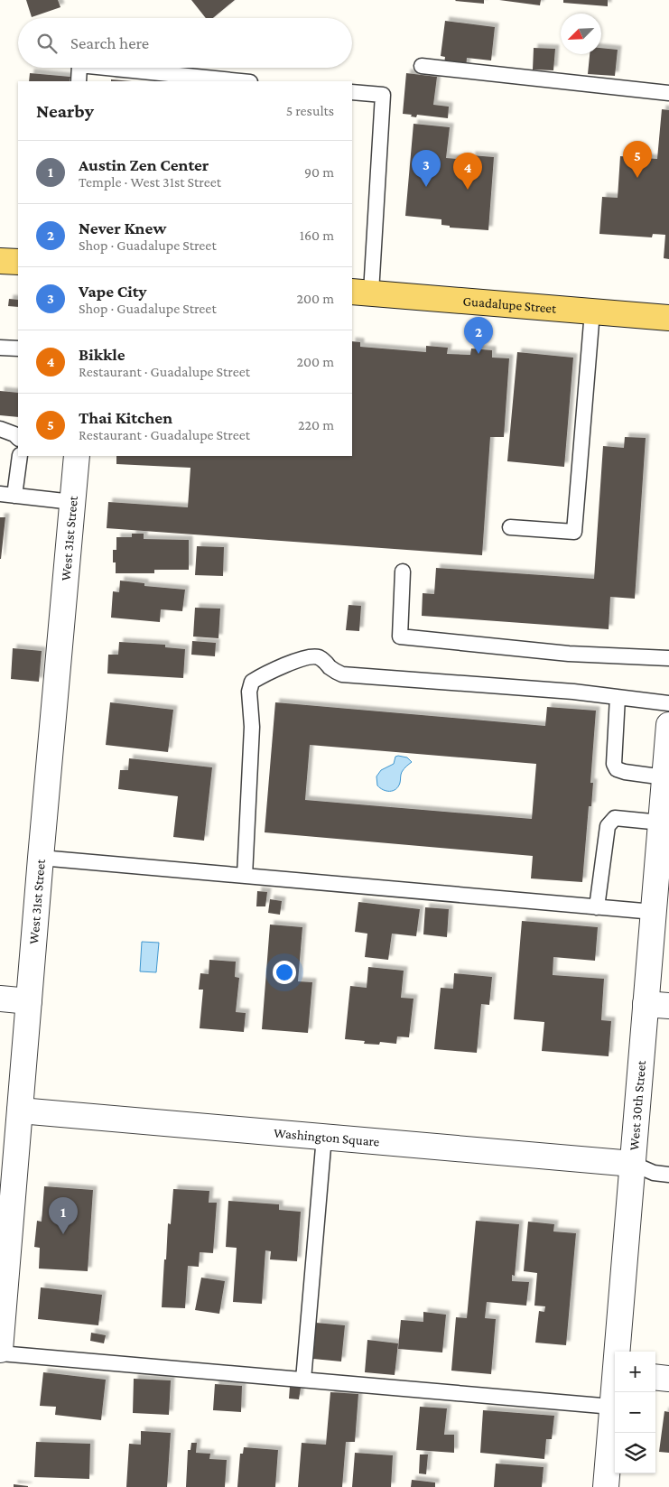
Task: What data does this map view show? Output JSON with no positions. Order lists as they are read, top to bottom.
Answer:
{
  "streets": {
    "main road": ["Guadalupe Street"],
    "street": ["West 31st Street", "West 30th Street", "Washington Square"]
  },
  "crossings": [
    ["West 31st Street", "Washington Square"],
    ["West 30th Street", "Washington Square"]
  ],
  "north": "bottom left",
  "page": {
    "search": "Search here",
    "heading": ["Nearby", "5 results"],
    "list": [
      {
        "mark": "1",
        "name": "Austin Zen Center",
        "note": "Temple · West 31st Street",
        "value": "90 m"
      },
      {
        "mark": "2",
        "name": "Never Knew",
        "note": "Shop · Guadalupe Street",
        "value": "160 m"
      },
      {
        "mark": "3",
        "name": "Vape City",
        "note": "Shop · Guadalupe Street",
        "value": "200 m"
      },
      {
        "mark": "4",
        "name": "Bikkle",
        "note": "Restaurant · Guadalupe Street",
        "value": "200 m"
      },
      {
        "mark": "5",
        "name": "Thai Kitchen",
        "note": "Restaurant · Guadalupe Street",
        "value": "220 m"
      }
    ],
    "pins": [
      "5",
      "3",
      "4",
      "2",
      "1"
    ],
    "map_buttons": ["+", "−"]
  }
}
